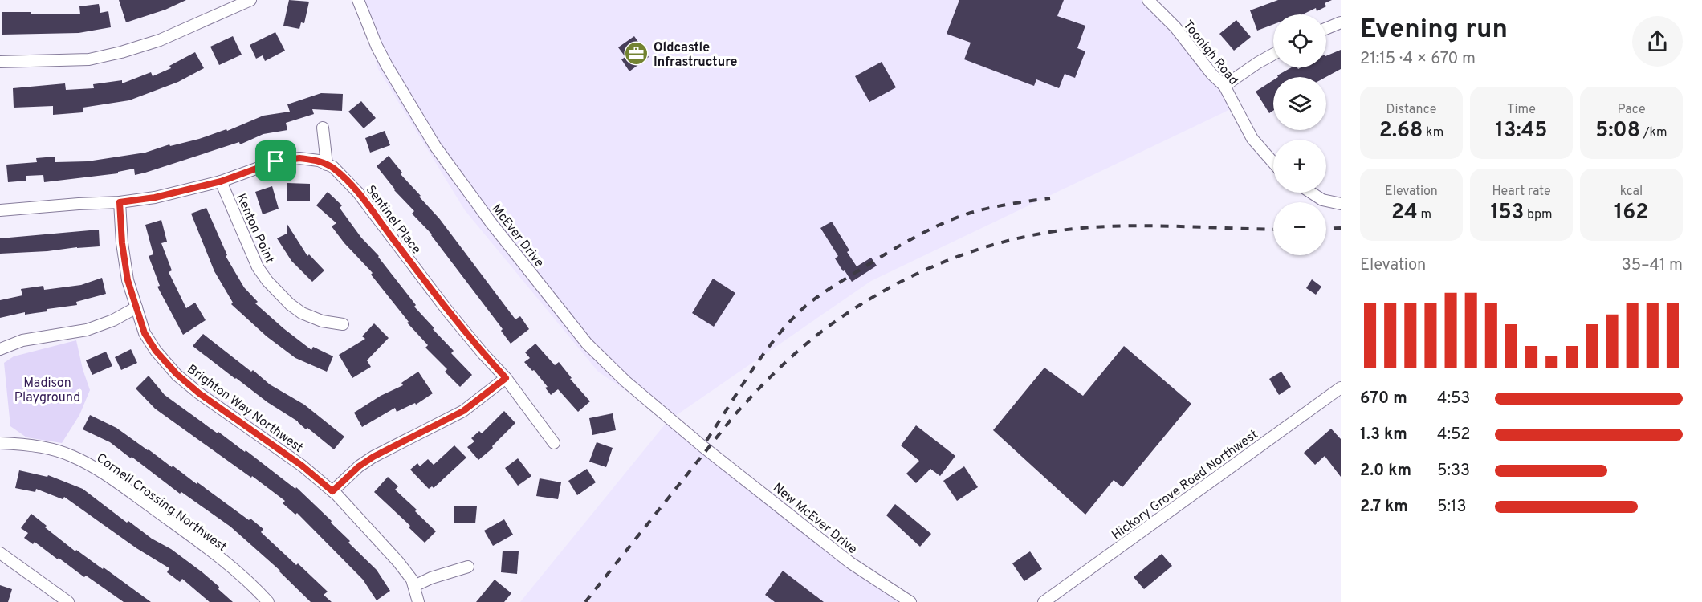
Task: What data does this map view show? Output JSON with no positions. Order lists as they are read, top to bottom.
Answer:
{
  "streets": {
    "street": [
      "Toonigh Road",
      "Sentinel Place",
      "Kenton Point",
      "McEver Drive",
      "Brighton Way Northwest",
      "Hickory Grove Road Northwest",
      "Cornell Crossing Northwest",
      "New McEver Drive"
    ]
  },
  "crossings": [
    ["Sentinel Place", "Kenton Point"],
    ["Sentinel Place", "Brighton Way Northwest"],
    ["McEver Drive", "New McEver Drive"]
  ],
  "parks": ["Madison Playground"],
  "places": {
    "office": ["Oldcastle Infrastructure"]
  },
  "page": {
    "heading": ["Evening run", "21:15 · 4 × 670 m"],
    "map_buttons": ["+", "−"],
    "stats": [
      ["Distance", "2.68 km"],
      ["Time", "13:45"],
      ["Pace", "5:08 /km"],
      ["Elevation", "24 m"],
      ["Heart rate", "153 bpm"],
      ["kcal", "162"]
    ],
    "chart": ["Elevation", "35–41 m"],
    "list": [
      {
        "name": "670 m",
        "note": "4:53"
      },
      {
        "name": "1.3 km",
        "note": "4:52"
      },
      {
        "name": "2.0 km",
        "note": "5:33"
      },
      {
        "name": "2.7 km",
        "note": "5:13"
      }
    ]
  }
}
